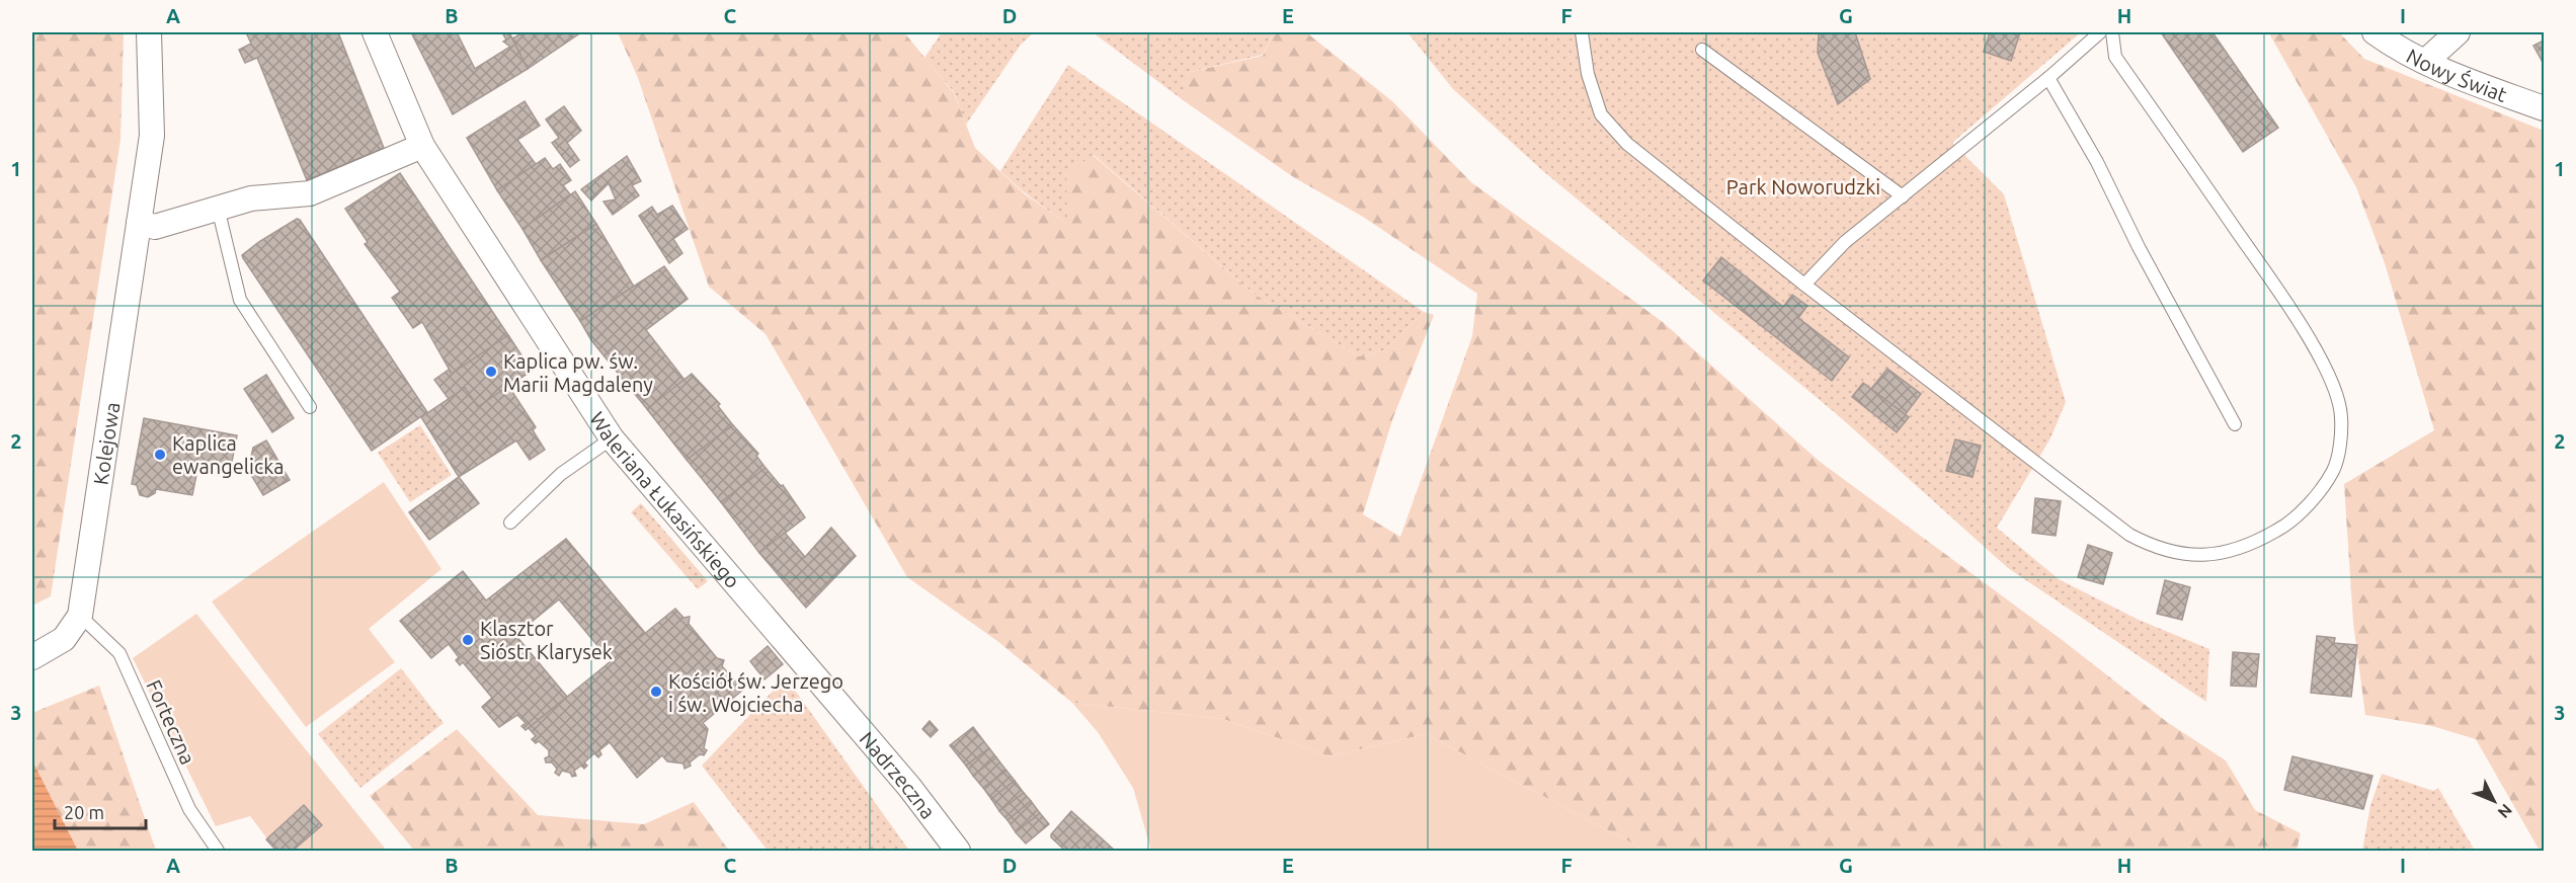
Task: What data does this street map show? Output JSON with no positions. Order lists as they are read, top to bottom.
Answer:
{
  "streets": {
    "street": [
      "Nowy Świat",
      "Kolejowa",
      "Waleriana Łukasińskiego",
      "Nadrzeczna"
    ],
    "lane": ["Forteczna"]
  },
  "crossings": [
    ["Kolejowa", "Forteczna"],
    ["Waleriana Łukasińskiego", "Nadrzeczna"]
  ],
  "parks": ["Park Noworudzki"],
  "places": [
    "Kaplica pw. św. Marii Magdaleny",
    "Kaplica ewangelicka",
    "Klasztor Sióstr Klarysek",
    "Kościół św. Jerzego i św. Wojciecha"
  ],
  "scale_bar": "20 m",
  "north": "bottom right",
  "grid": {
    "columns": [
      "A",
      "B",
      "C",
      "D",
      "E",
      "F",
      "G",
      "H",
      "I"
    ],
    "rows": ["1", "2", "3"]
  }
}
